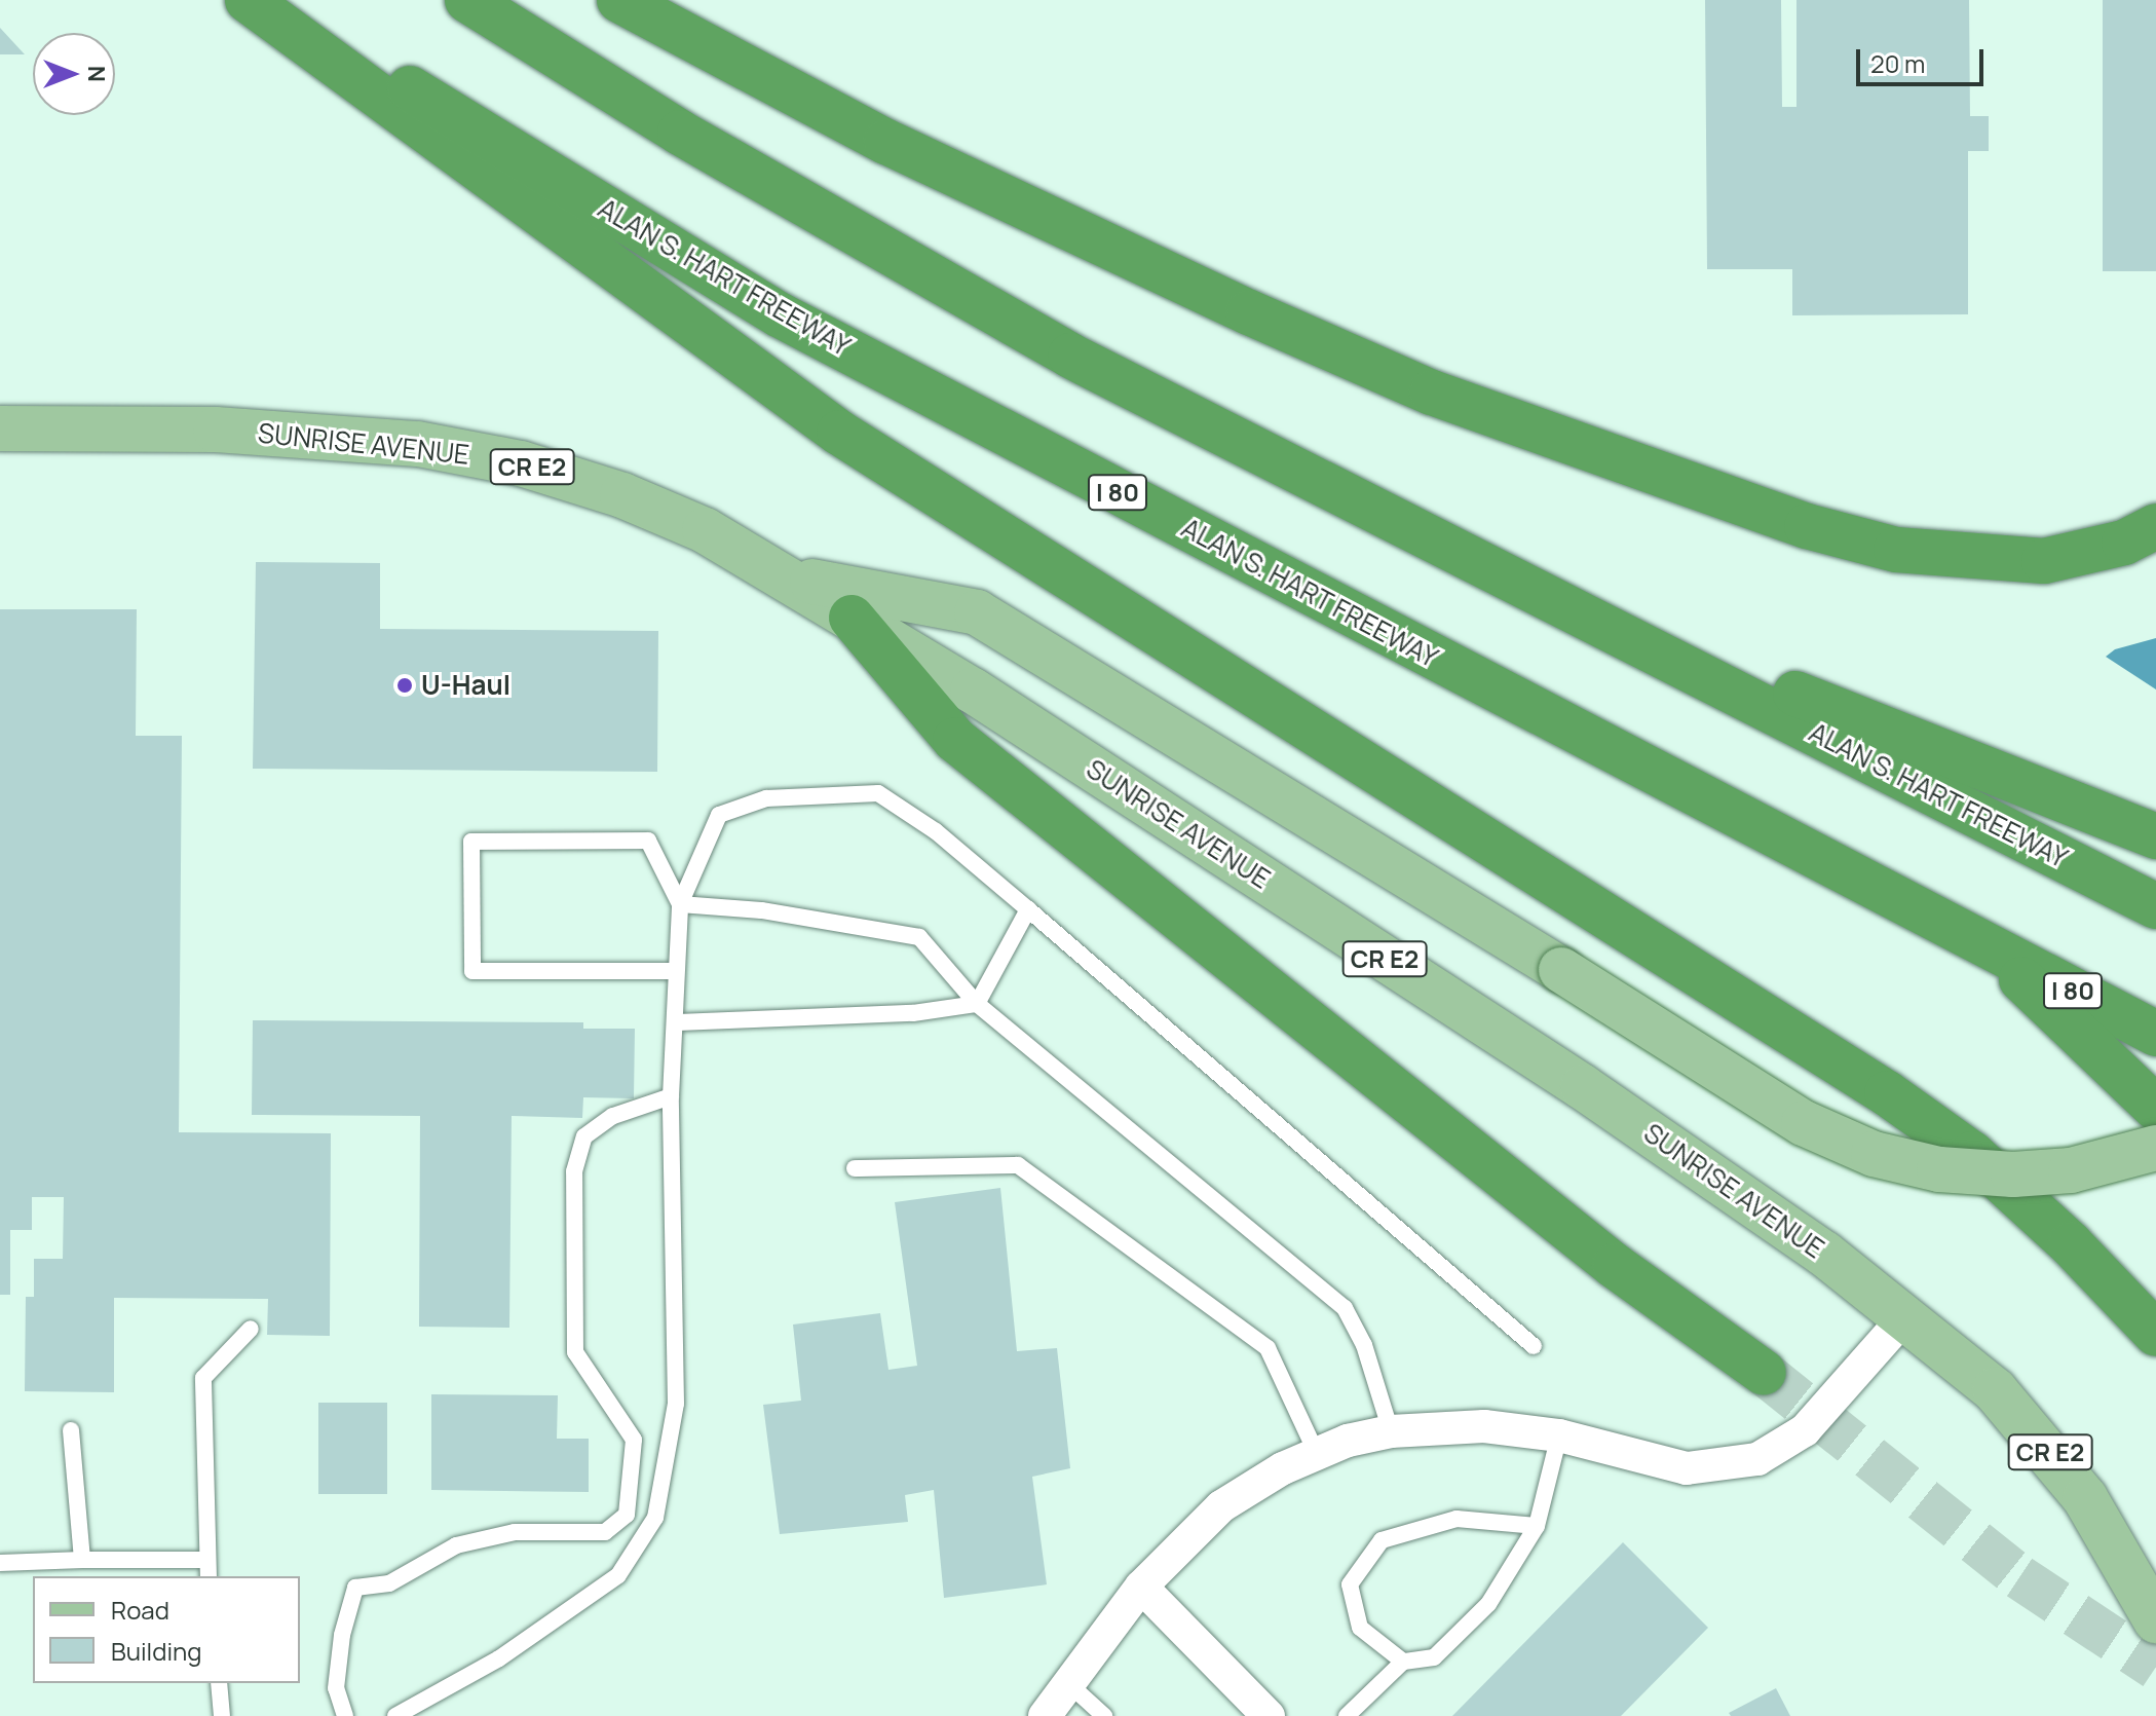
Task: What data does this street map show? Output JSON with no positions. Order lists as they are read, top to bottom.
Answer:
{
  "streets": {
    "highway": ["ALAN S. HART FREEWAY", "I 80"],
    "main road": ["SUNRISE AVENUE", "CR E2"]
  },
  "places": ["U-Haul"],
  "legend": ["Road", "Building"],
  "scale_bar": "20 m",
  "north": "right"
}
